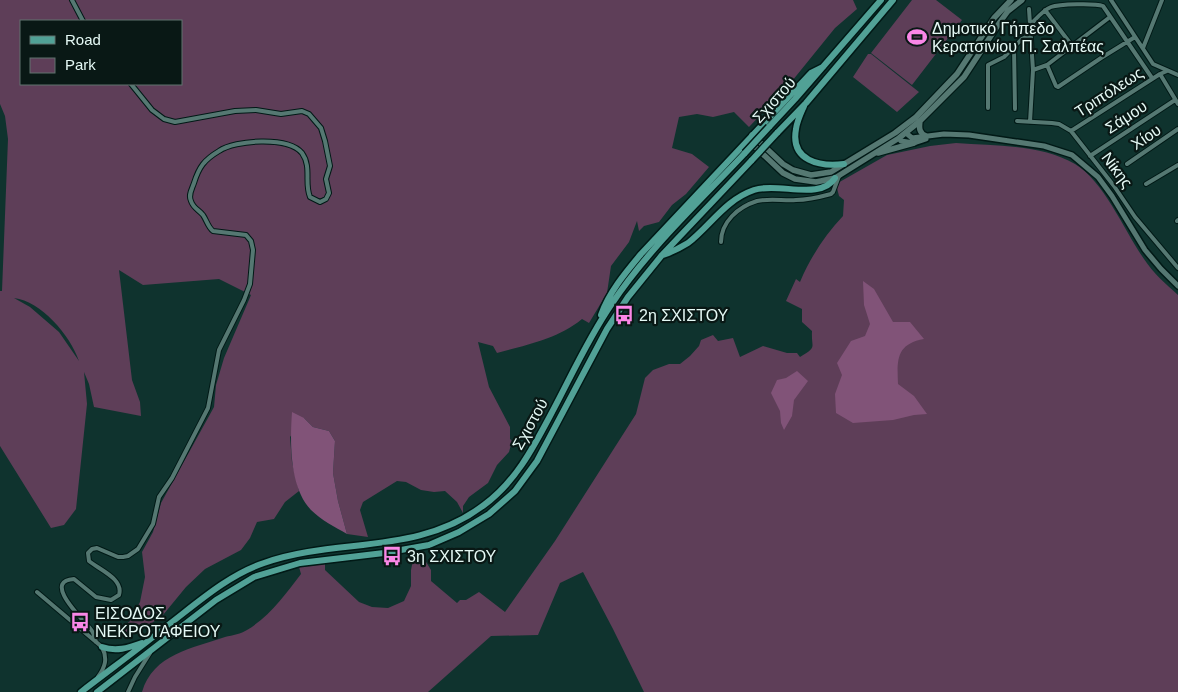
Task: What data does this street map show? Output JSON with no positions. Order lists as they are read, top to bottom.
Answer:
{
  "streets": {
    "main road": ["Σχιστού"],
    "street": [
      "Τριπόλεως",
      "Σάμου",
      "Χίου",
      "Νίκης"
    ]
  },
  "crossings": [
    ["Τριπόλεως", "Νίκης"],
    ["Σάμου", "Νίκης"]
  ],
  "places": {
    "sports": ["Δημοτικό Γήπεδο Κερατσινίου Π. Σαλπέας"],
    "bus stop": ["2η ΣΧΙΣΤΟΥ", "3η ΣΧΙΣΤΟΥ", "ΕΙΣΟΔΟΣ ΝΕΚΡΟΤΑΦΕΙΟΥ"]
  },
  "legend": ["Road", "Park"]
}
